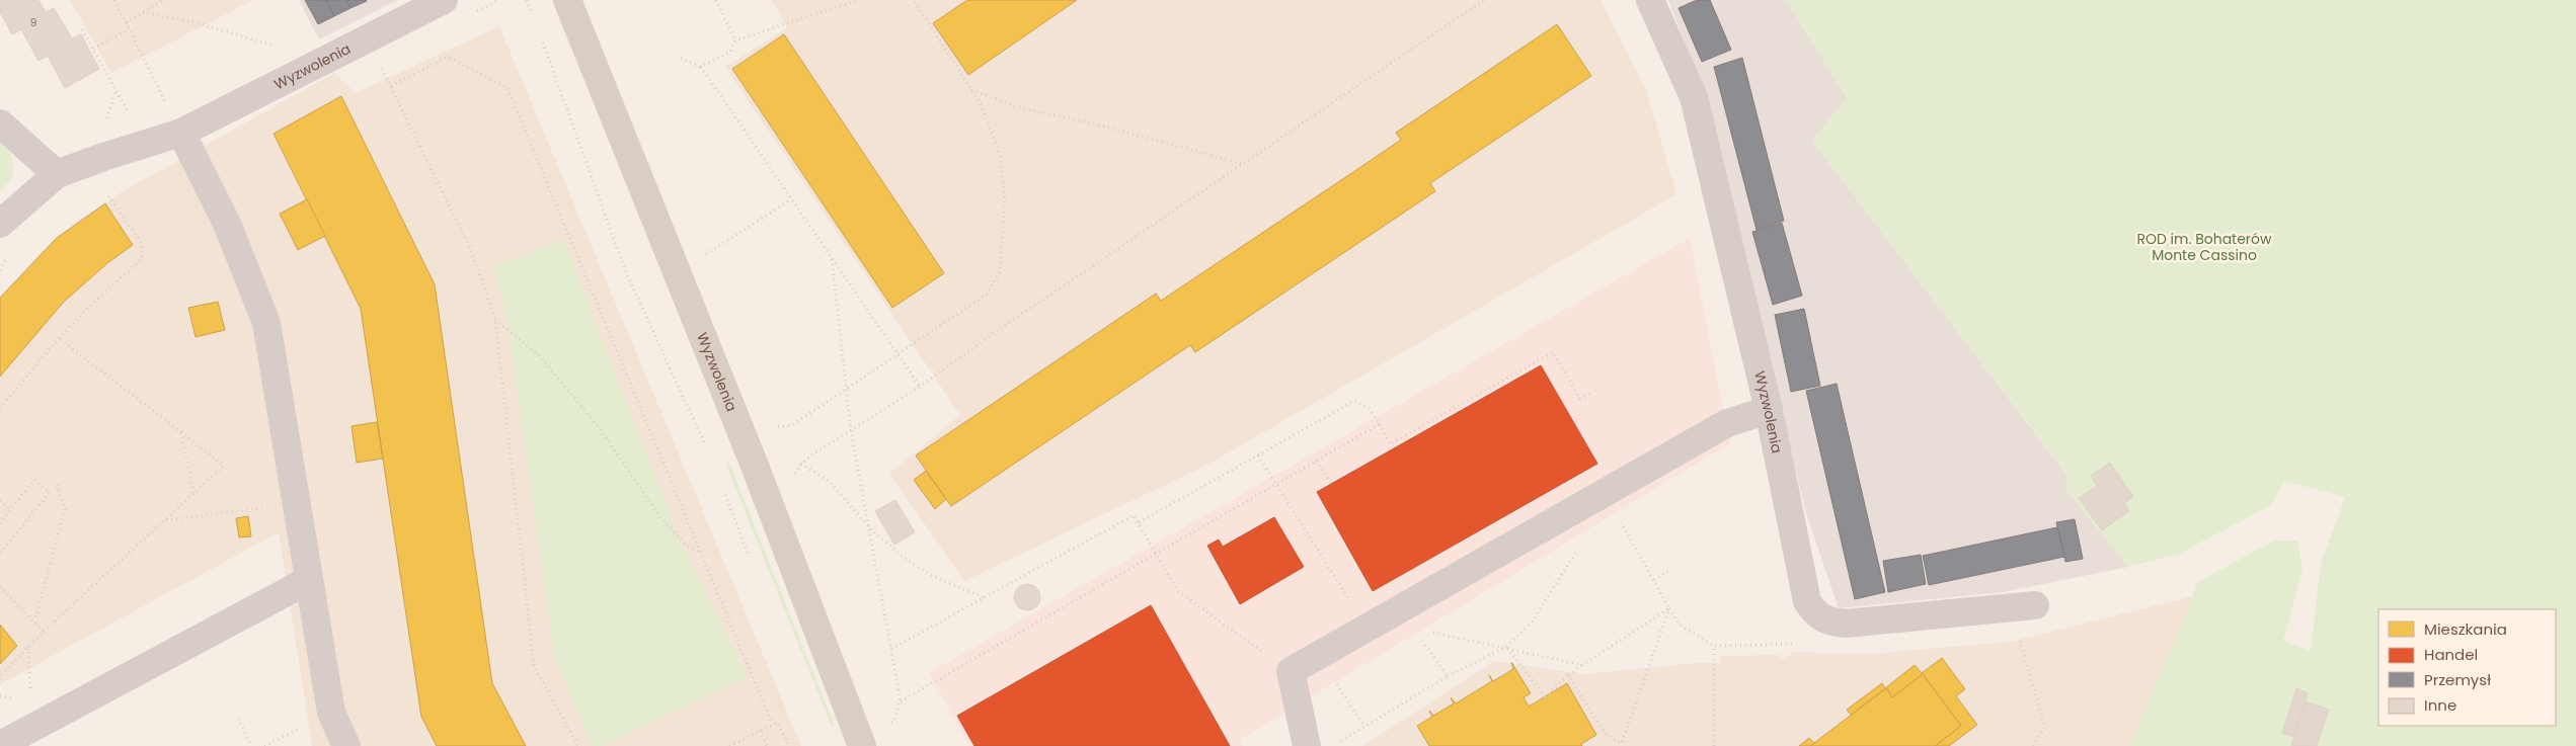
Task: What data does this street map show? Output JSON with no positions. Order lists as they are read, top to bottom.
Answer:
{
  "streets": {
    "main road": ["Wyzwolenia"]
  },
  "parks": ["ROD im. Bohaterów Monte Cassino"],
  "house_numbers": ["9"],
  "legend": [
    "Mieszkania",
    "Handel",
    "Przemysł",
    "Inne"
  ]
}
